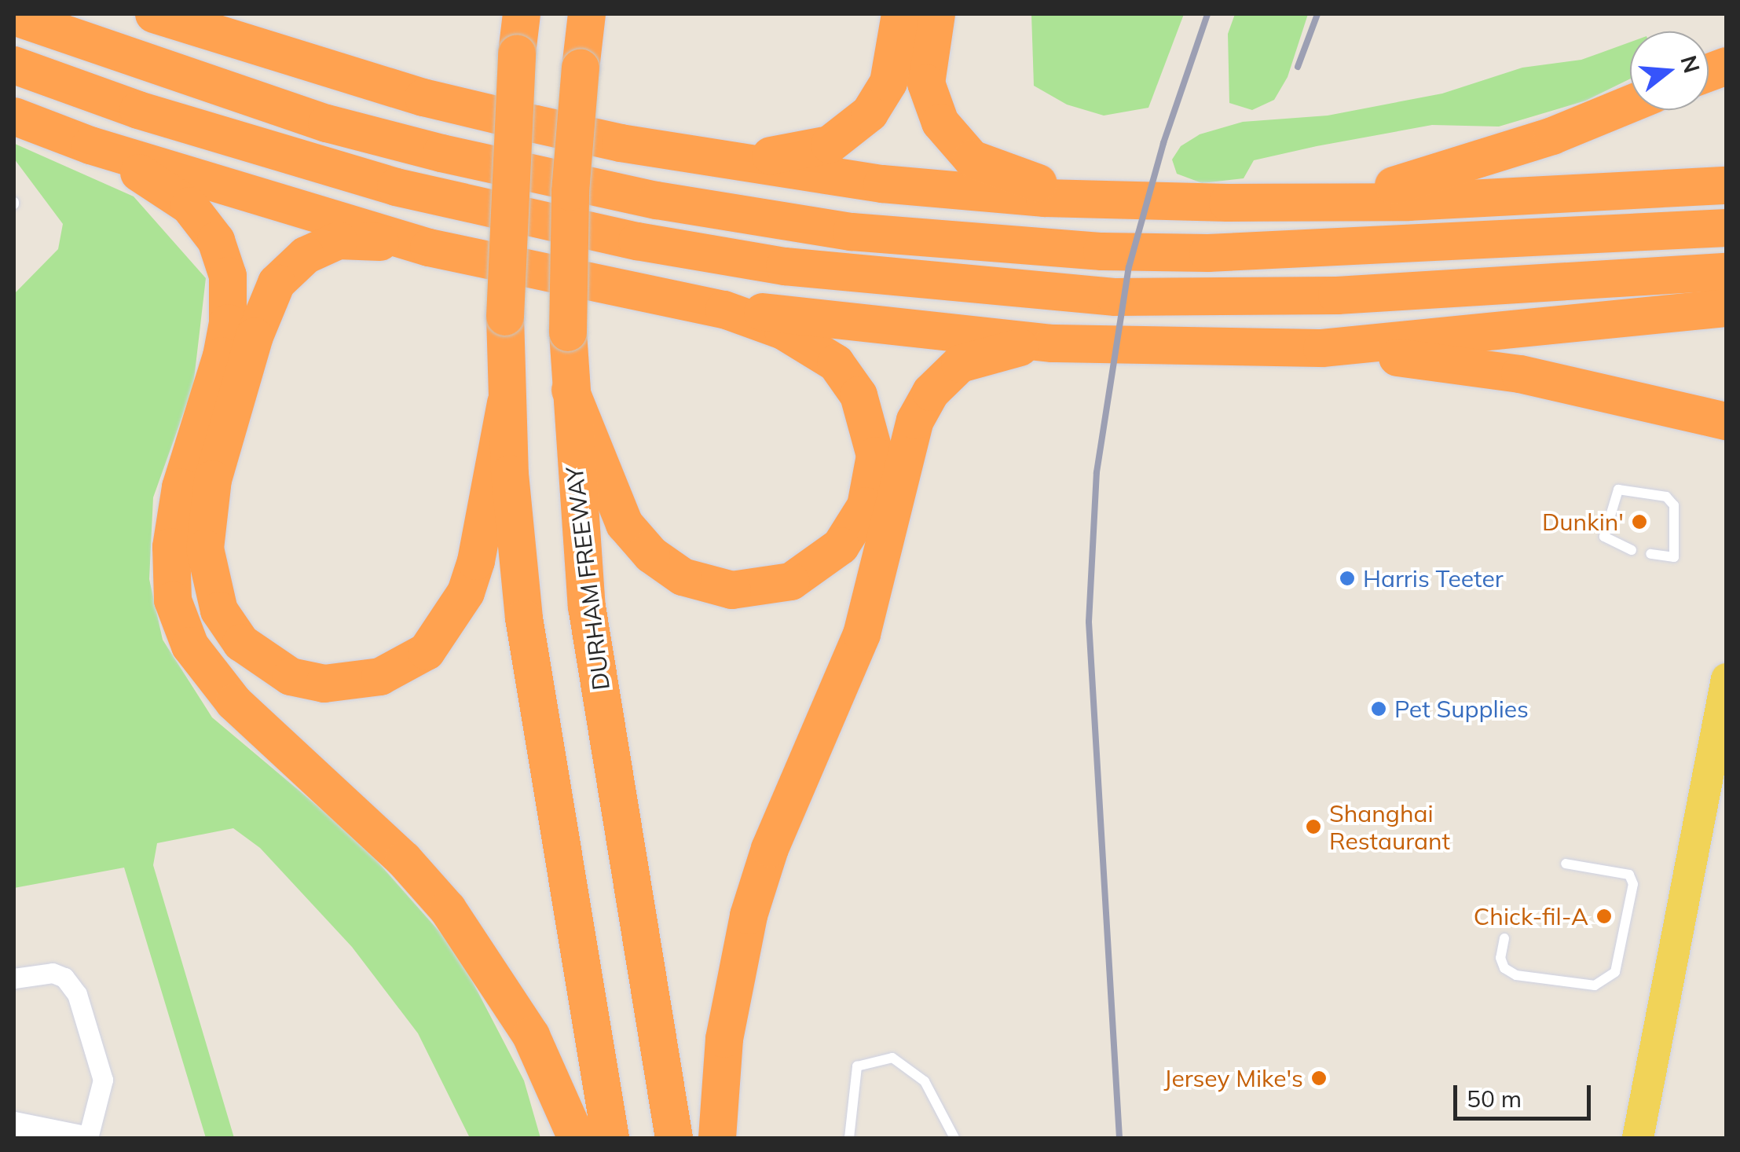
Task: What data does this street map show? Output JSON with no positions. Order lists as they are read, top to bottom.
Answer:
{
  "streets": {
    "highway": ["DURHAM FREEWAY"]
  },
  "places": [
    "Dunkin'",
    "Harris Teeter",
    "Pet Supplies",
    "Shanghai Restaurant",
    "Chick-fil-A",
    "Jersey Mike's"
  ],
  "scale_bar": "50 m",
  "north": "right"
}
